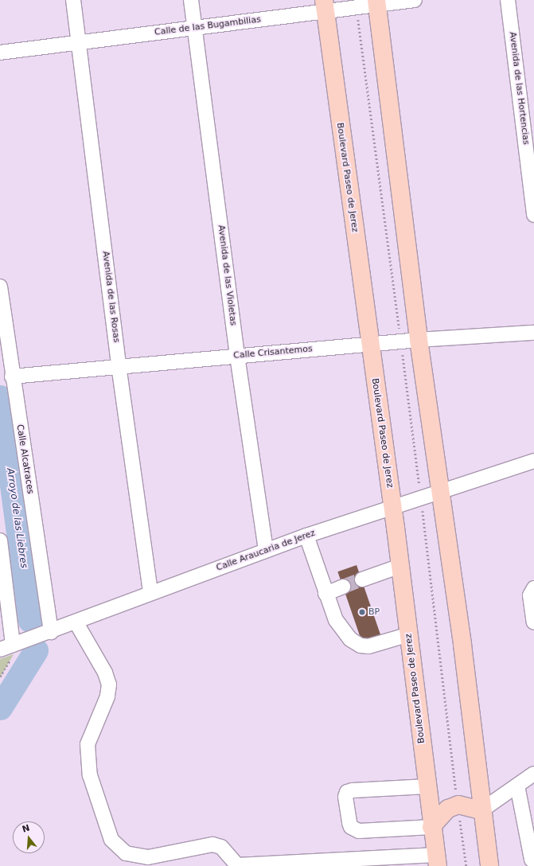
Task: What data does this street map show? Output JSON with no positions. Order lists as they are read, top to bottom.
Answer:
{
  "streets": {
    "main road": ["Boulevard Paseo de Jerez"],
    "street": [
      "Calle de las Bugambilias",
      "Avenida de las Hortencias",
      "Avenida de las Violetas",
      "Avenida de las Rosas",
      "Calle Crisantemos",
      "Calle Alcatraces",
      "Calle Araucaria de Jerez"
    ]
  },
  "crossings": [
    ["Calle de las Bugambilias", "Boulevard Paseo de Jerez"],
    ["Calle de las Bugambilias", "Avenida de las Violetas"],
    ["Calle de las Bugambilias", "Avenida de las Rosas"],
    ["Boulevard Paseo de Jerez", "Calle Crisantemos"],
    ["Boulevard Paseo de Jerez", "Calle Araucaria de Jerez"],
    ["Avenida de las Violetas", "Calle Crisantemos"],
    ["Avenida de las Violetas", "Calle Araucaria de Jerez"],
    ["Avenida de las Rosas", "Calle Crisantemos"],
    ["Avenida de las Rosas", "Calle Araucaria de Jerez"],
    ["Calle Crisantemos", "Calle Alcatraces"],
    ["Calle Alcatraces", "Calle Araucaria de Jerez"]
  ],
  "water": ["Arroyo de las Liebres"],
  "places": ["BP"],
  "north": "top"
}
